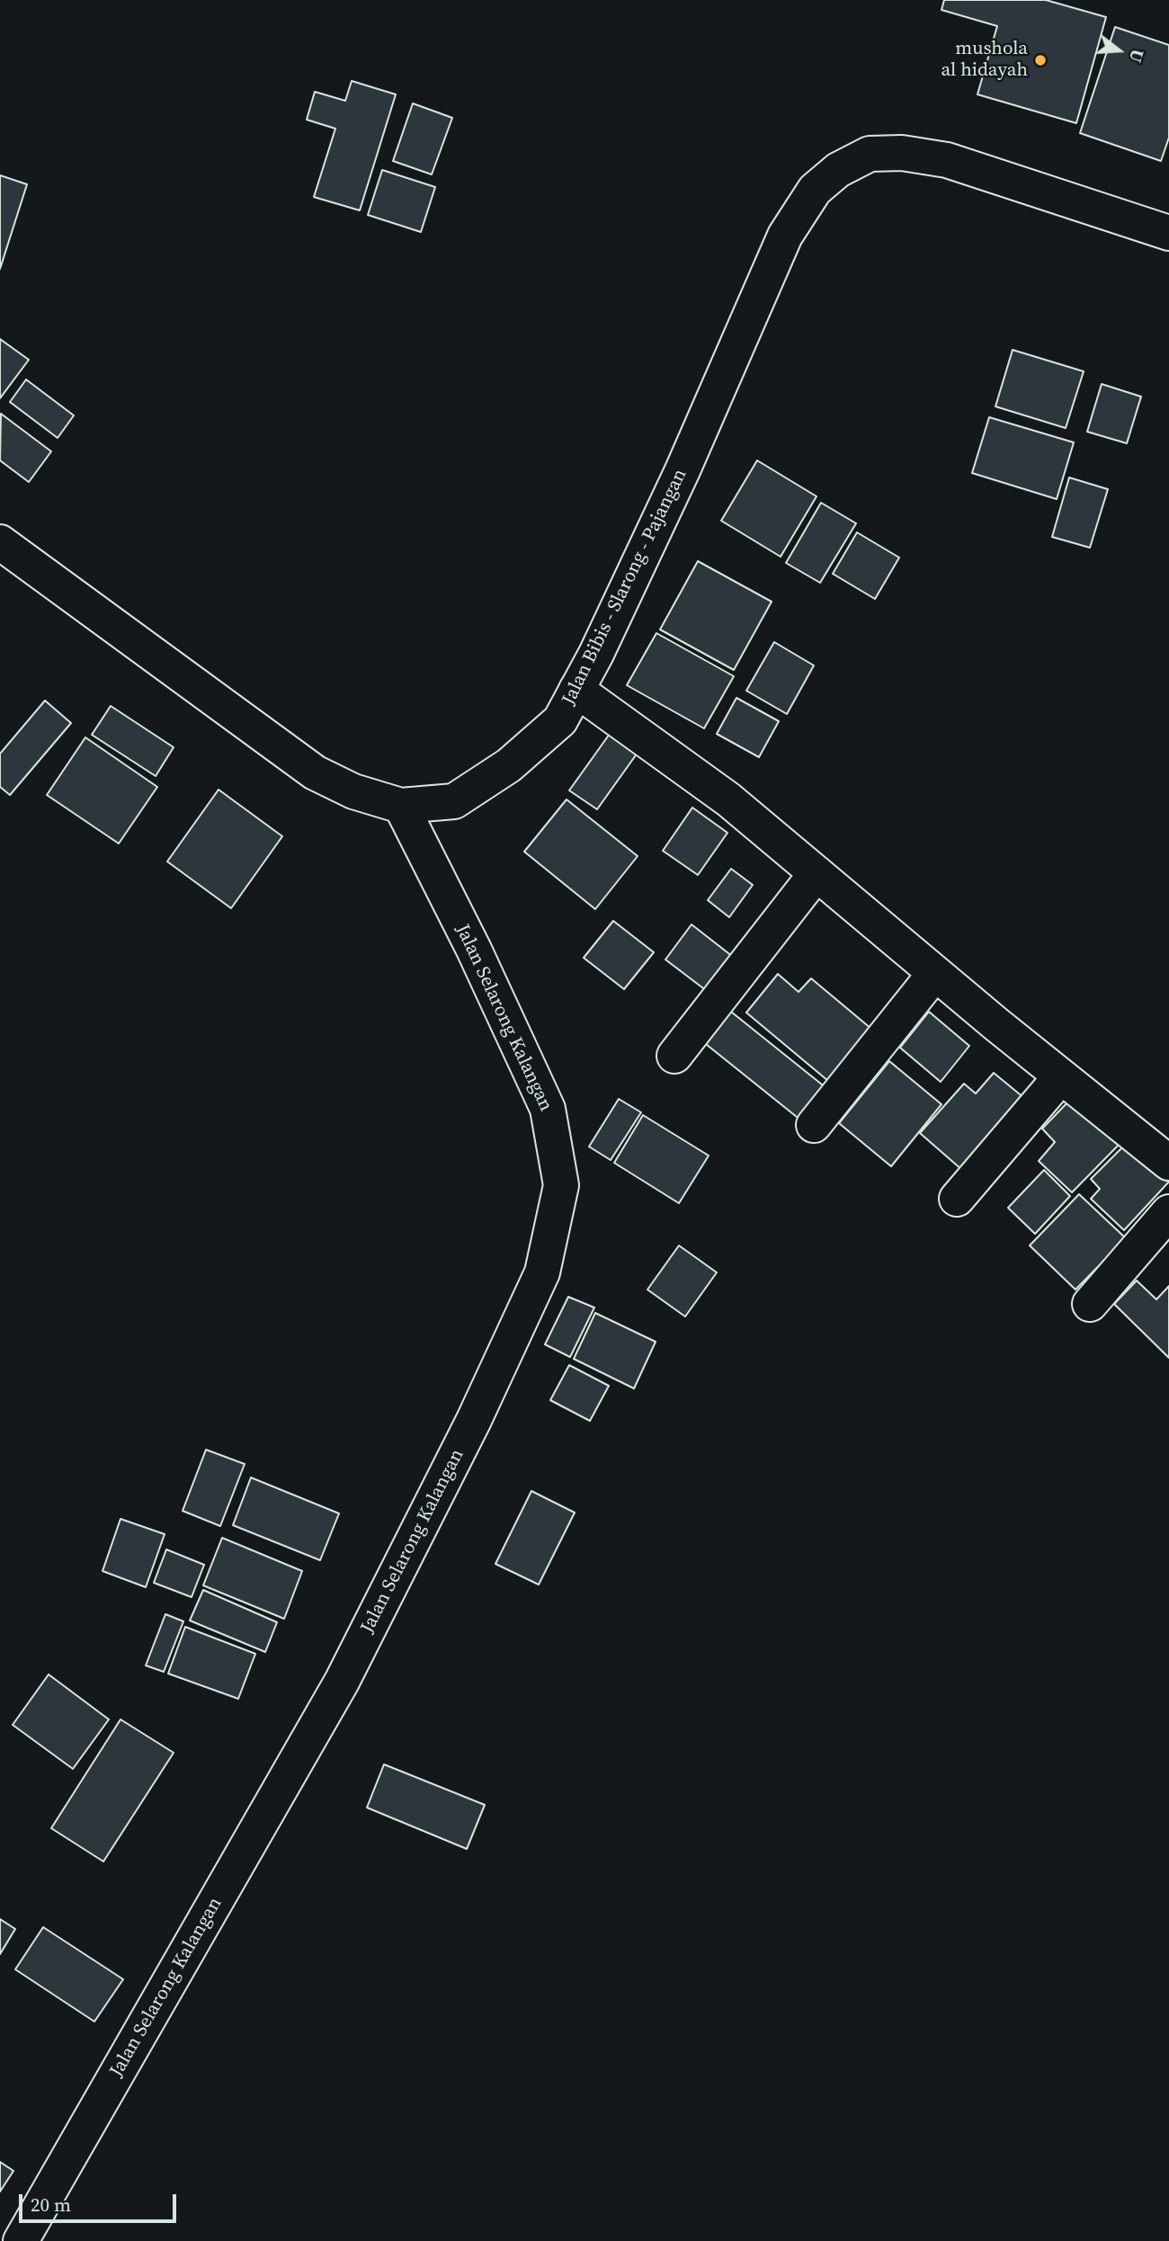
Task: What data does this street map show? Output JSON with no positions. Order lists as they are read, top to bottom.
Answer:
{
  "streets": {
    "street": ["Jalan Bibis - Slarong - Pajangan", "Jalan Selarong Kalangan"]
  },
  "crossings": [
    ["Jalan Bibis - Slarong - Pajangan", "Jalan Selarong Kalangan"]
  ],
  "places": ["mushola al hidayah"],
  "scale_bar": "20 m",
  "north": "right"
}
